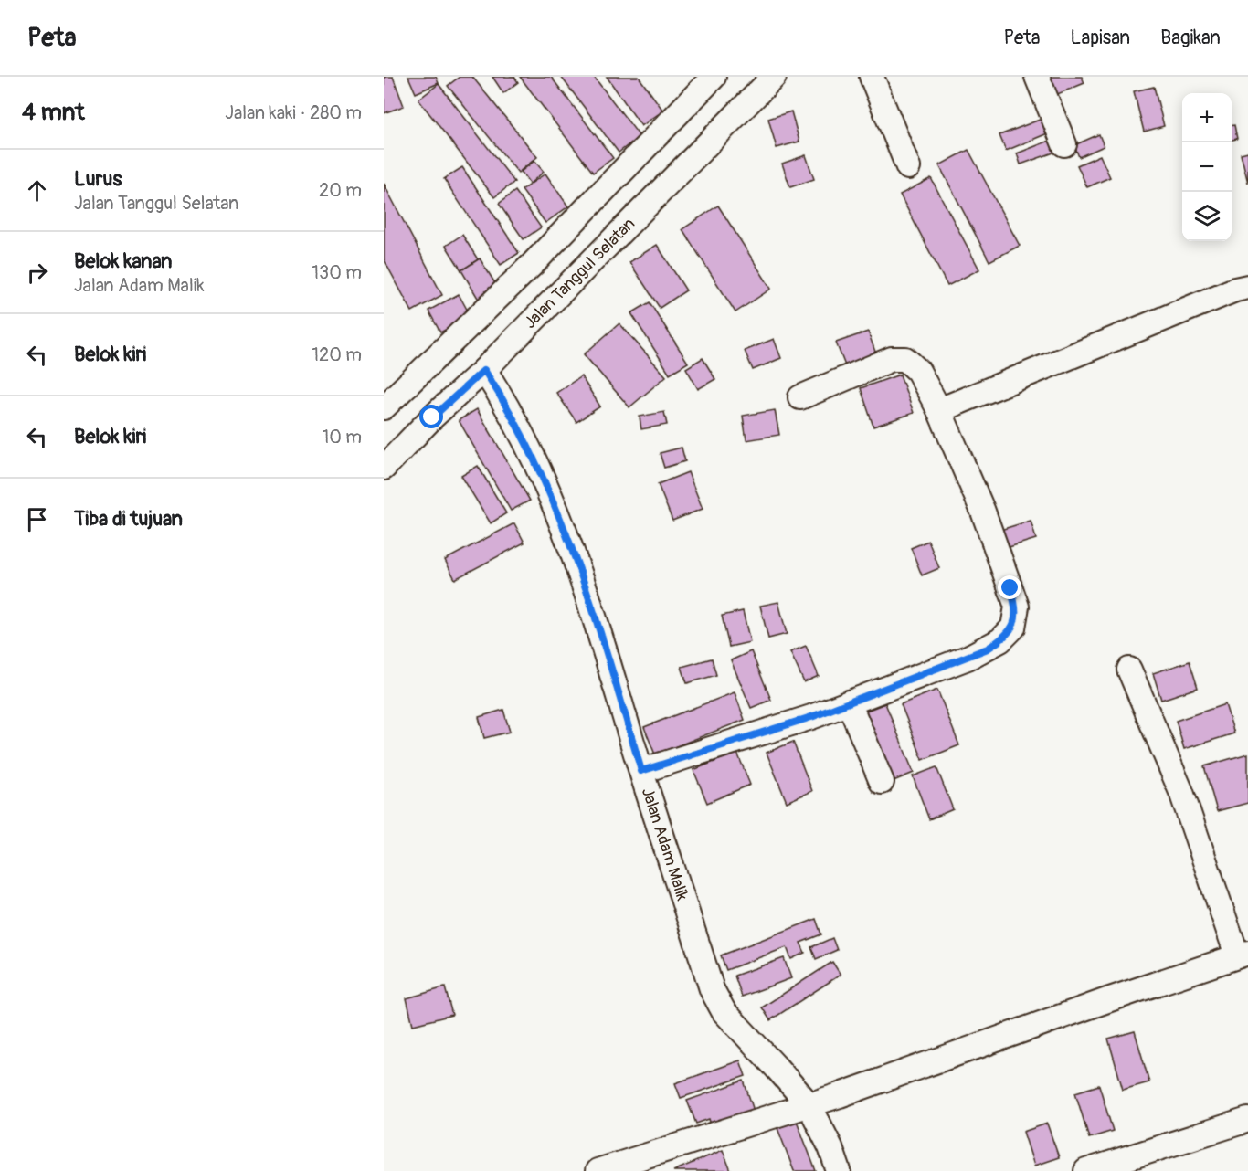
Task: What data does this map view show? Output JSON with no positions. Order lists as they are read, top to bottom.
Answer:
{
  "streets": {
    "street": ["Jalan Tanggul Selatan", "Jalan Adam Malik"]
  },
  "crossings": [
    ["Jalan Tanggul Selatan", "Jalan Adam Malik"]
  ],
  "page": {
    "header": "Peta",
    "nav": ["Peta", "Lapisan", "Bagikan"],
    "heading": ["4 mnt", "Jalan kaki · 280 m"],
    "map_buttons": ["+", "−"],
    "list": [
      ["Lurus", "Jalan Tanggul Selatan", "20 m"],
      ["Belok kanan", "Jalan Adam Malik", "130 m"],
      ["Belok kiri", "120 m"],
      ["Belok kiri", "10 m"],
      "Tiba di tujuan"
    ]
  }
}
